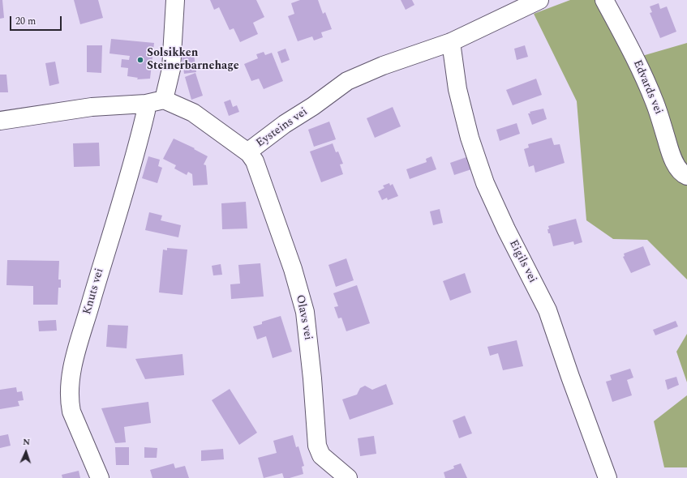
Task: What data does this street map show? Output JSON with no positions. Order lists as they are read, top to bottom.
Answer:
{
  "streets": {
    "street": [
      "Edvards vei",
      "Eysteins vei",
      "Eigils vei",
      "Knuts vei",
      "Olavs vei"
    ]
  },
  "crossings": [
    ["Eysteins vei", "Eigils vei"],
    ["Eysteins vei", "Olavs vei"]
  ],
  "places": ["Solsikken Steinerbarnehage"],
  "scale_bar": "20 m",
  "north": "top"
}
